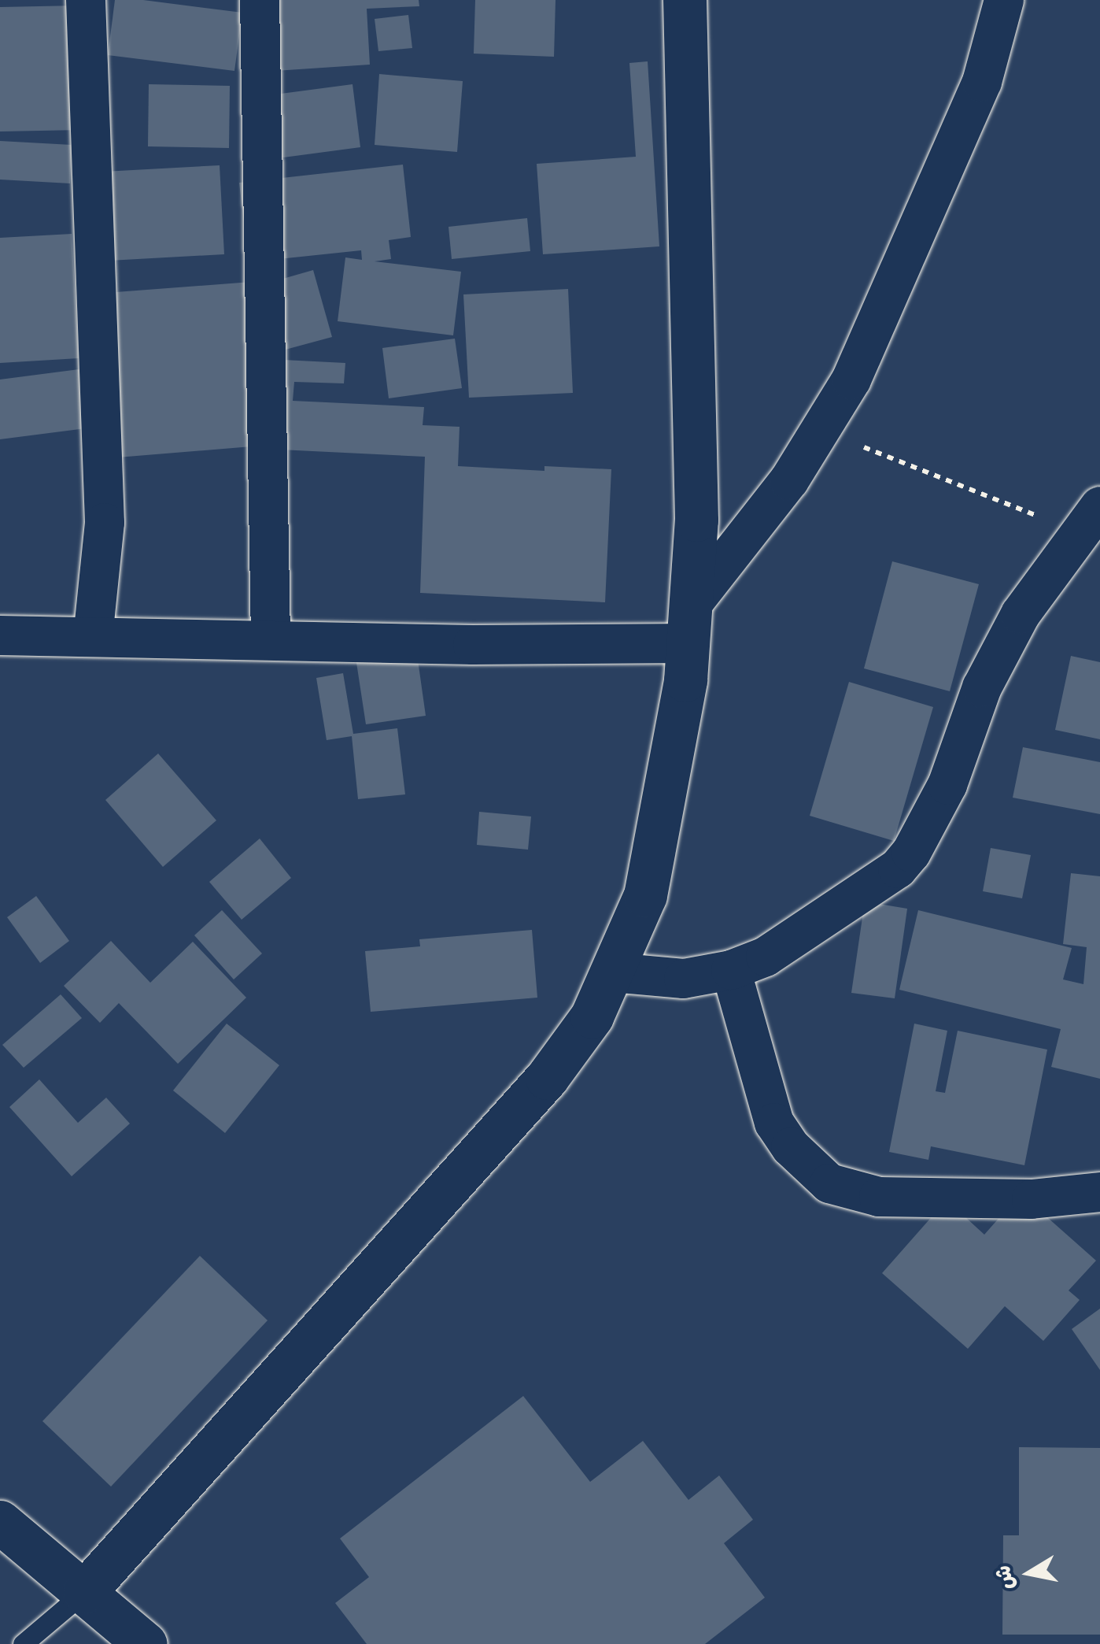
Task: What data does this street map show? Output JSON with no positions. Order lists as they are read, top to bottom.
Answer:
{
  "north": "left"
}
